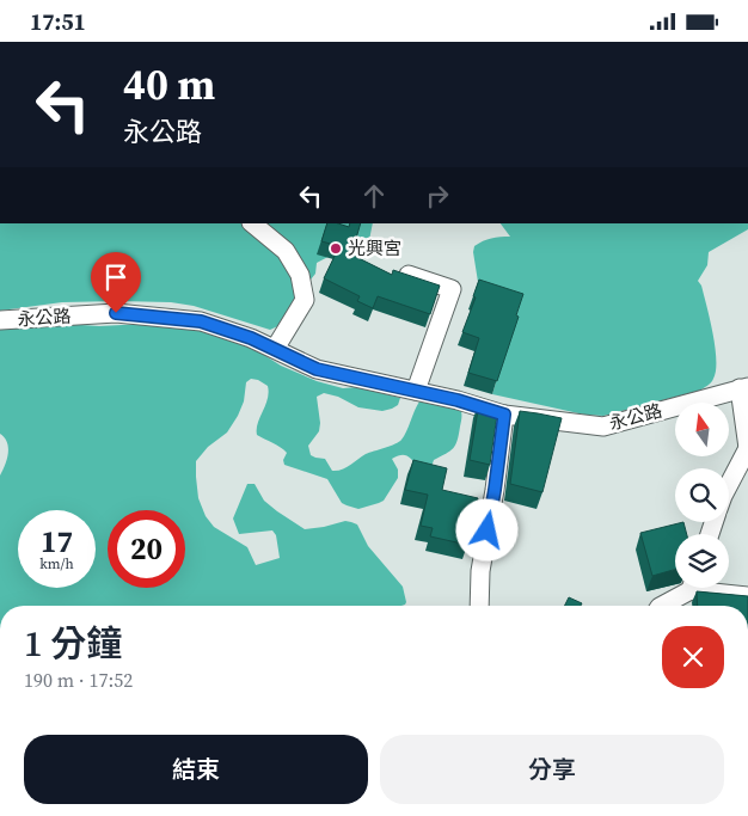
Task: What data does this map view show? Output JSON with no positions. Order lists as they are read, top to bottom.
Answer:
{
  "streets": {
    "lane": ["永公路"]
  },
  "places": ["光興宮"],
  "north": "top",
  "page": {
    "status": "17:51",
    "turn": ["40 m", "永公路"],
    "speed": "17 km/h",
    "limit": "20",
    "heading": ["1 分鐘", "190 m · 17:52"],
    "buttons": ["結束", "分享"]
  }
}
